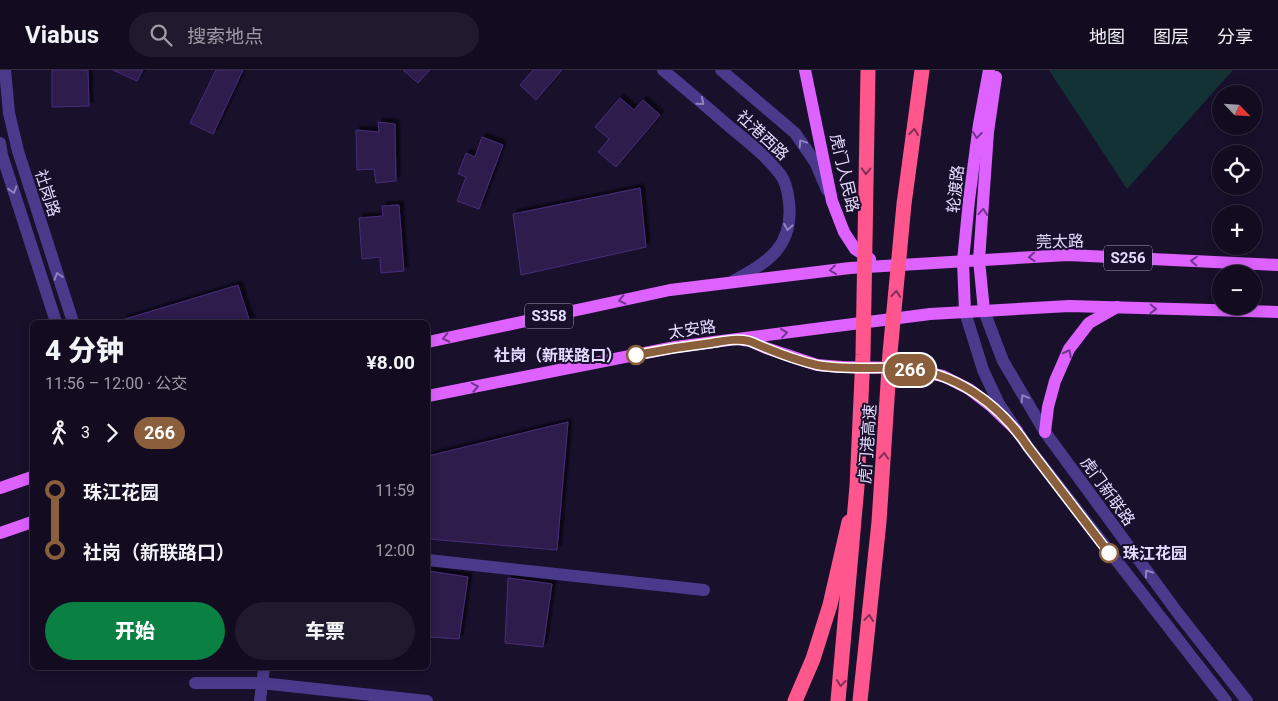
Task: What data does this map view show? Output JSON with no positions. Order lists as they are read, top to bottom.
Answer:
{
  "streets": {
    "highway": ["虎门港高速"],
    "main road": [
      "虎门人民路",
      "轮渡路",
      "莞太路",
      "S256",
      "S358",
      "太安路"
    ],
    "street": ["社港西路", "社岗路", "虎门新联路"]
  },
  "crossings": [
    ["社港西路", "虎门人民路"],
    ["社港西路", "S358"],
    ["虎门人民路", "S358"],
    ["轮渡路", "莞太路"],
    ["轮渡路", "S358"],
    ["轮渡路", "太安路"],
    ["轮渡路", "虎门新联路"],
    ["莞太路", "S358"],
    ["太安路", "虎门新联路"]
  ],
  "places": ["社岗（新联路口）", "珠江花园"],
  "lines": ["bus line 266"],
  "north": "bottom right",
  "page": {
    "header": "Viabus",
    "search": "搜索地点",
    "nav": ["地图", "图层", "分享"],
    "on_map": "266",
    "map_buttons": ["+", "−"],
    "heading": ["4 分钟", "11:56 – 12:00 · 公交", "¥8.00"],
    "legs": ["3", "266"],
    "list": [
      {
        "name": "珠江花园",
        "value": "11:59"
      },
      {
        "name": "社岗（新联路口）",
        "value": "12:00"
      }
    ],
    "buttons": ["开始", "车票"]
  }
}
